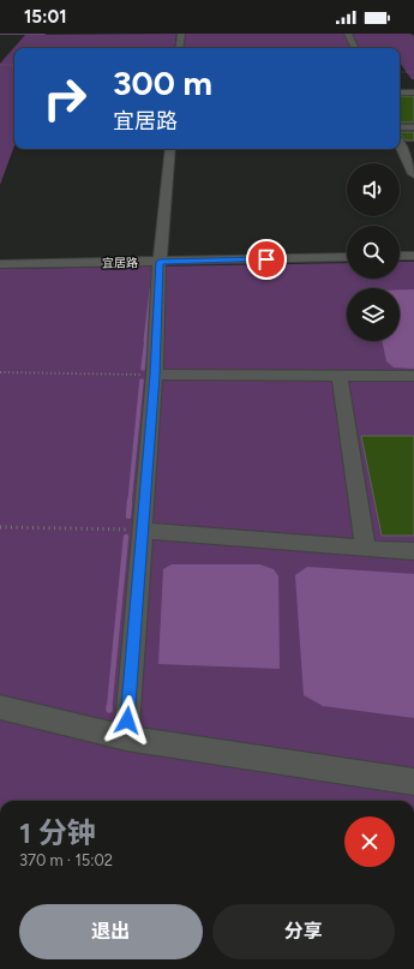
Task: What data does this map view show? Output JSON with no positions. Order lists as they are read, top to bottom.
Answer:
{
  "streets": {
    "street": ["宜居路"]
  },
  "page": {
    "status": "15:01",
    "turn": ["300 m", "宜居路"],
    "heading": ["1 分钟", "370 m · 15:02"],
    "buttons": ["退出", "分享"]
  }
}
